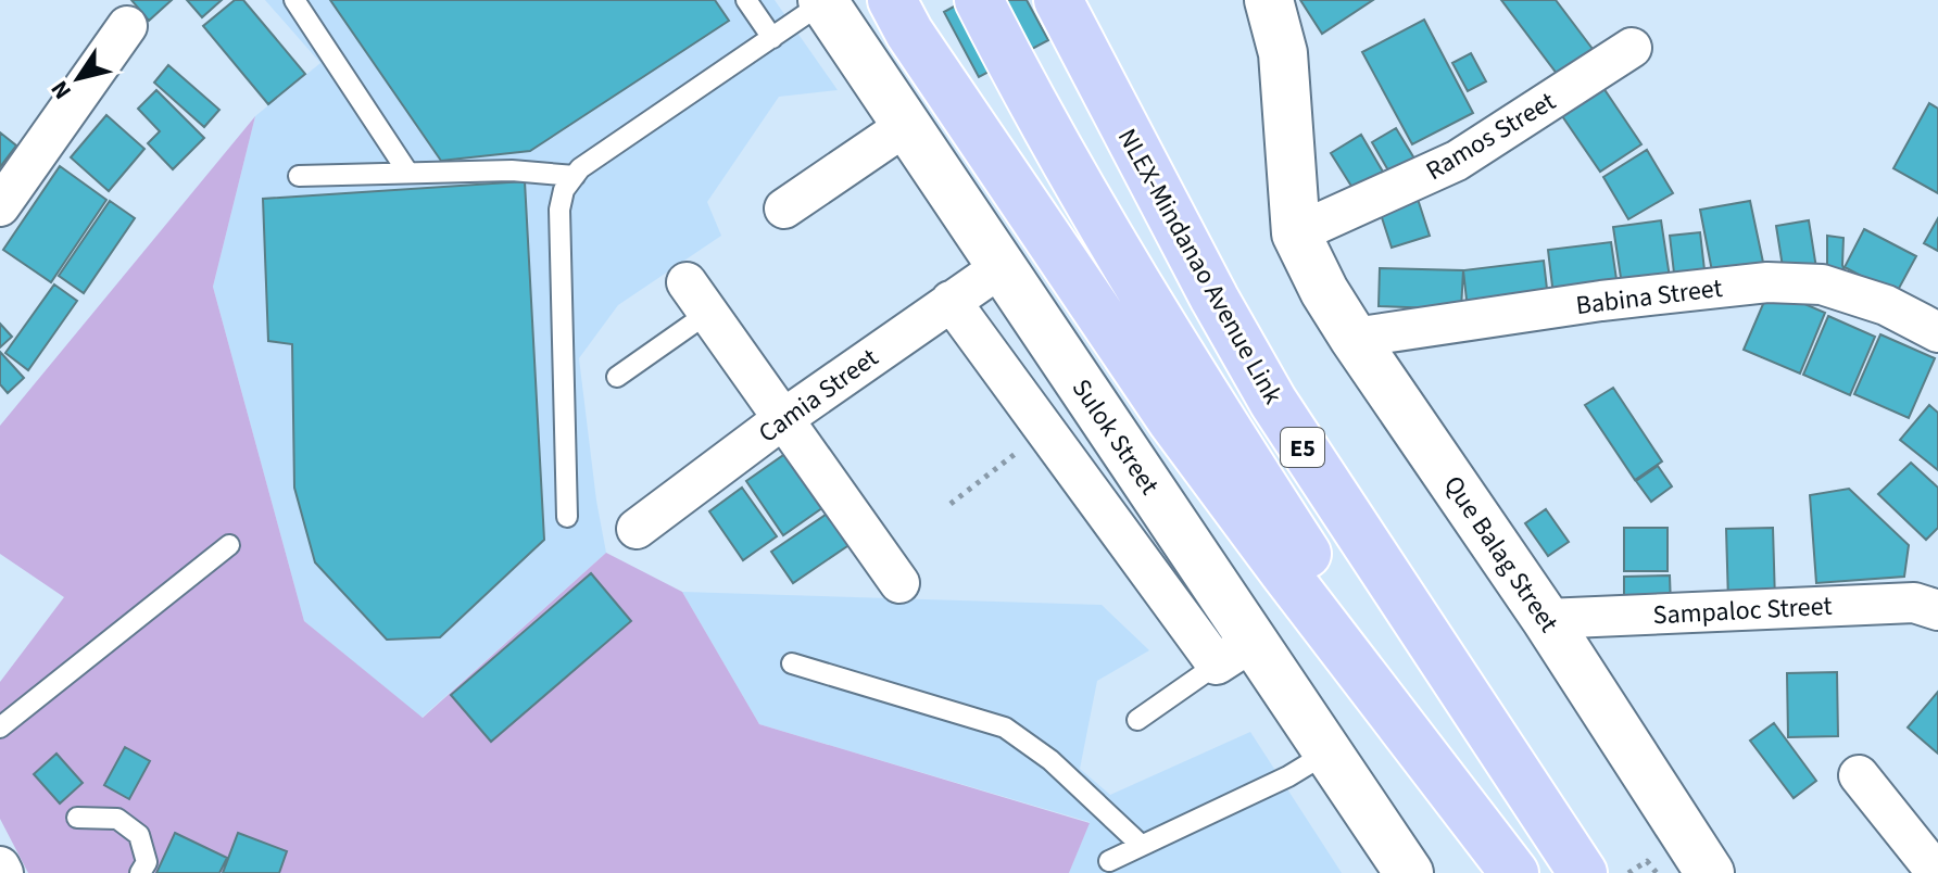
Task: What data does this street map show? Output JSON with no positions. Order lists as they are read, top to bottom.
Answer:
{
  "streets": {
    "highway": ["NLEX-Mindanao Avenue Link", "E5"],
    "street": [
      "Ramos Street",
      "Babina Street",
      "Camia Street",
      "Sulok Street",
      "Que Balag Street",
      "Sampaloc Street"
    ]
  },
  "crossings": [
    ["Ramos Street", "Que Balag Street"],
    ["Babina Street", "Que Balag Street"],
    ["Camia Street", "Sulok Street"],
    ["Que Balag Street", "Sampaloc Street"]
  ],
  "north": "bottom left"
}
